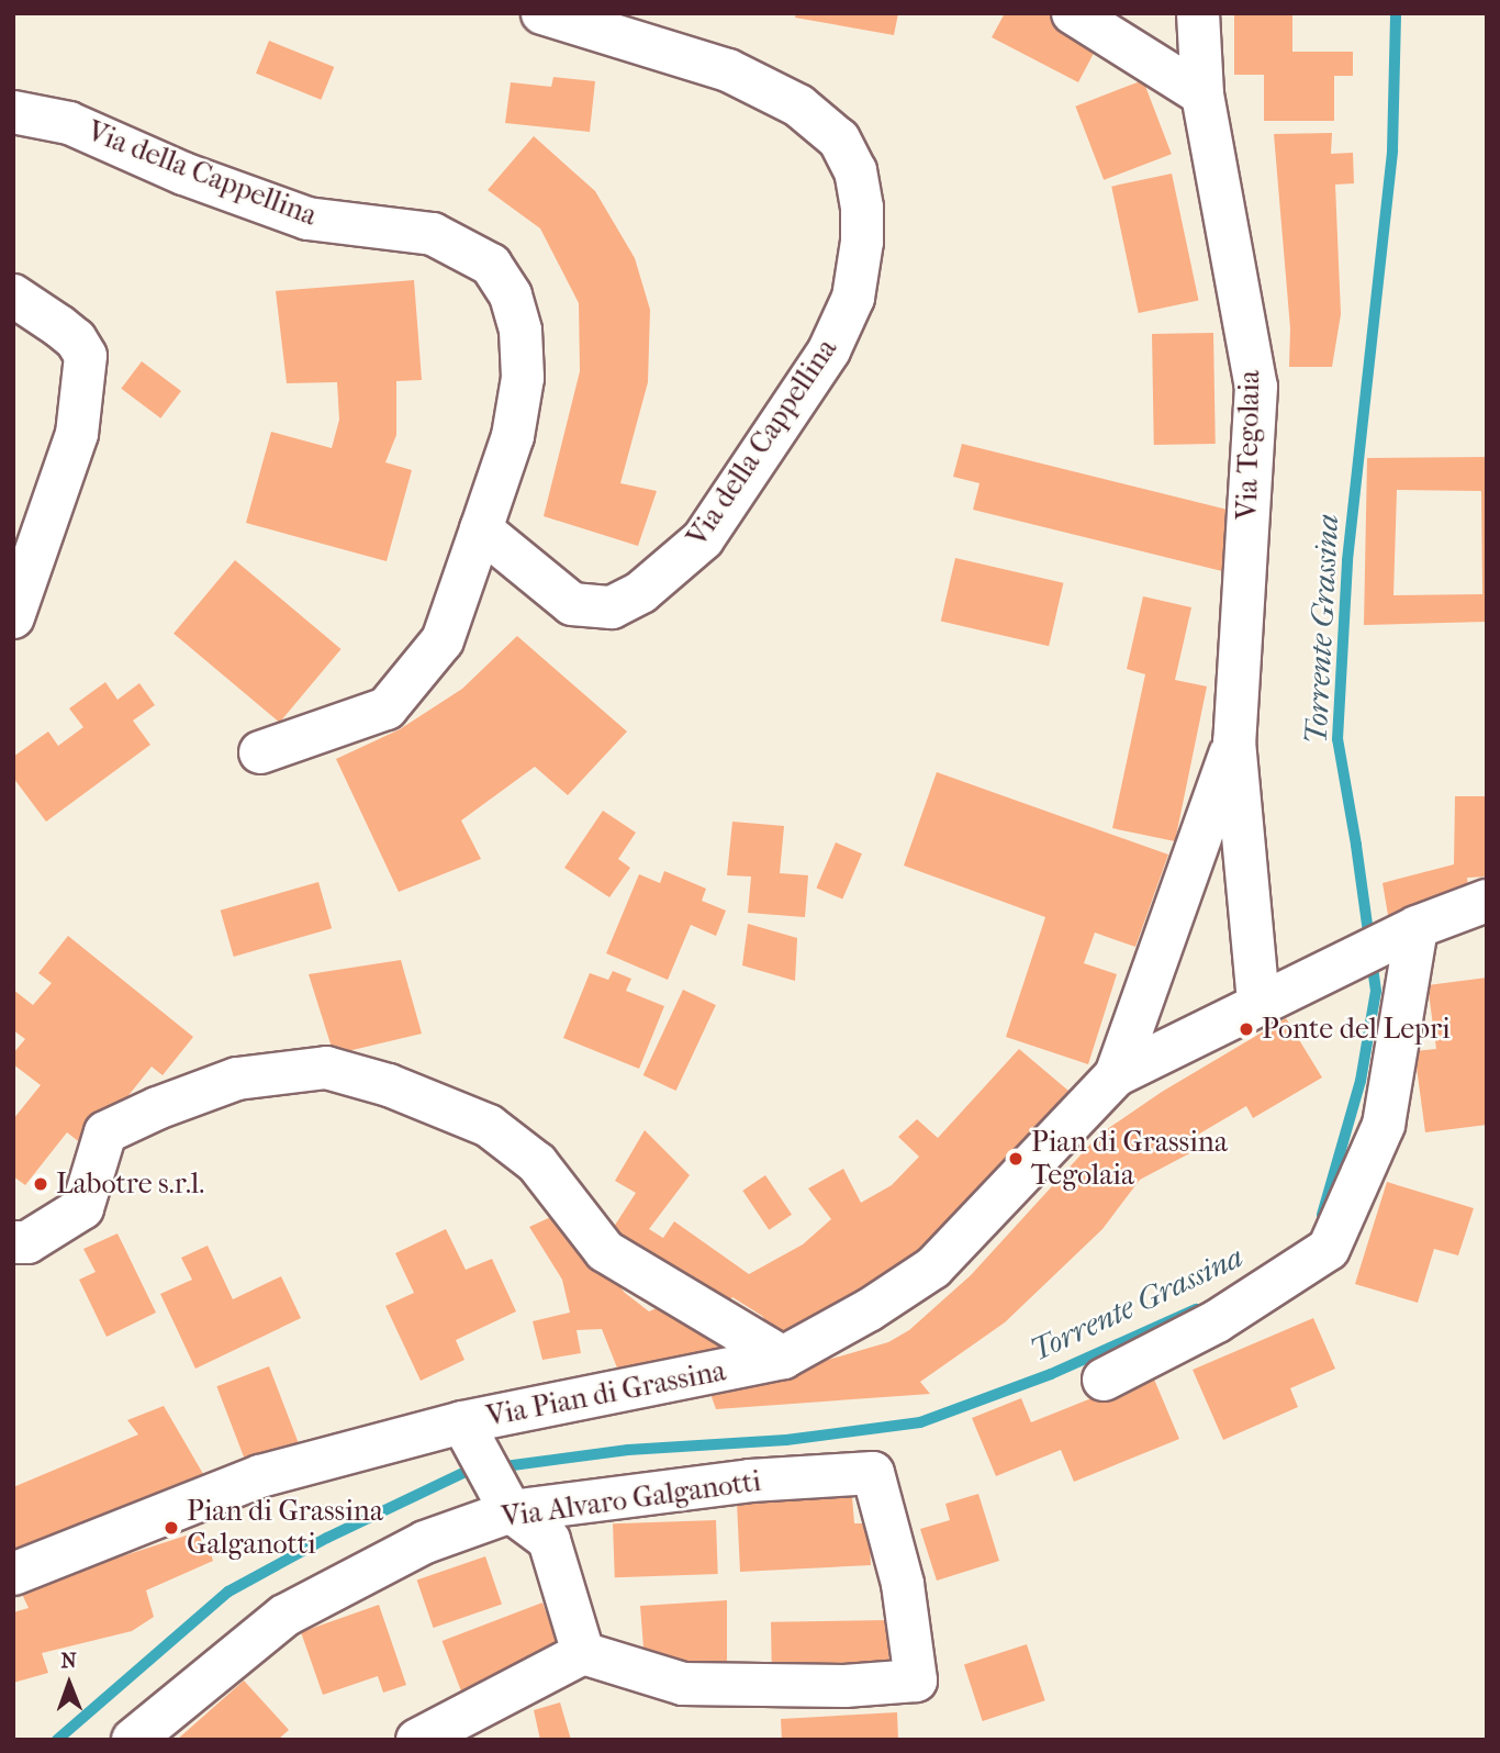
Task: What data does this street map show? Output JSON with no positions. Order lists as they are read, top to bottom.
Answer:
{
  "streets": {
    "street": [
      "Via della Cappellina",
      "Via Tegolaia",
      "Via Pian di Grassina",
      "Via Alvaro Galganotti"
    ]
  },
  "crossings": [
    ["Via Tegolaia", "Via Pian di Grassina"]
  ],
  "water": ["Torrente Grassina"],
  "places": [
    "Ponte del Lepri",
    "Pian di Grassina Tegolaia",
    "Labotre s.r.l.",
    "Pian di Grassina Galganotti"
  ],
  "north": "top"
}
